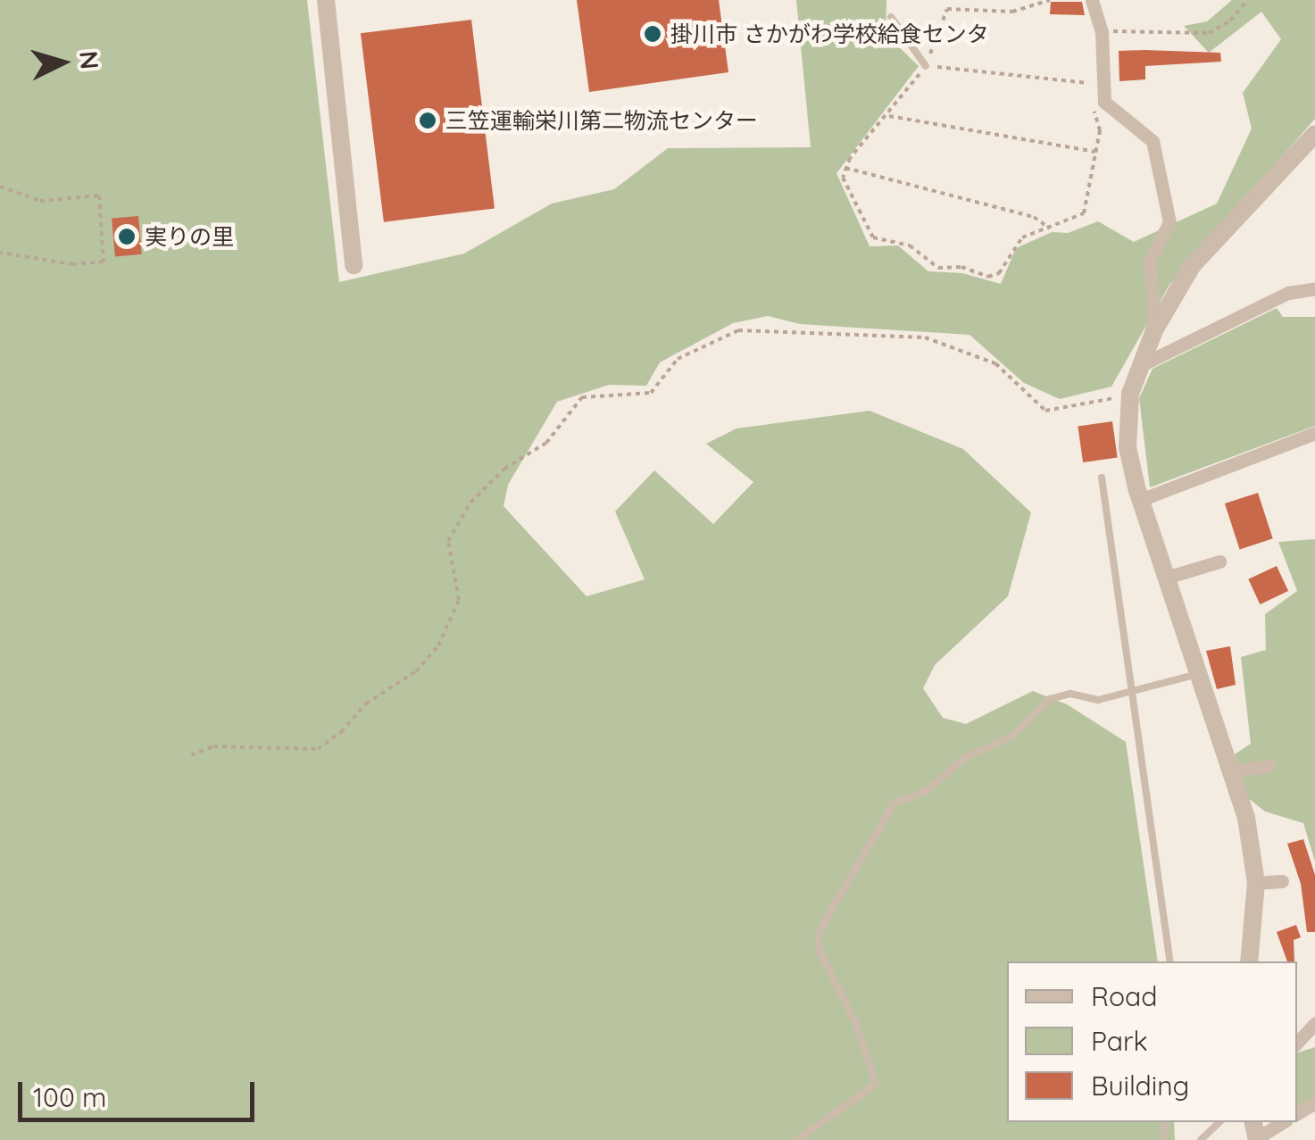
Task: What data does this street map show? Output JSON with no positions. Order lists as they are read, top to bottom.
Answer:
{
  "places": ["掛川市 さかがわ学校給食センタ", "三笠運輸栄川第二物流センター", "実りの里"],
  "legend": ["Road", "Park", "Building"],
  "scale_bar": "100 m",
  "north": "right"
}
